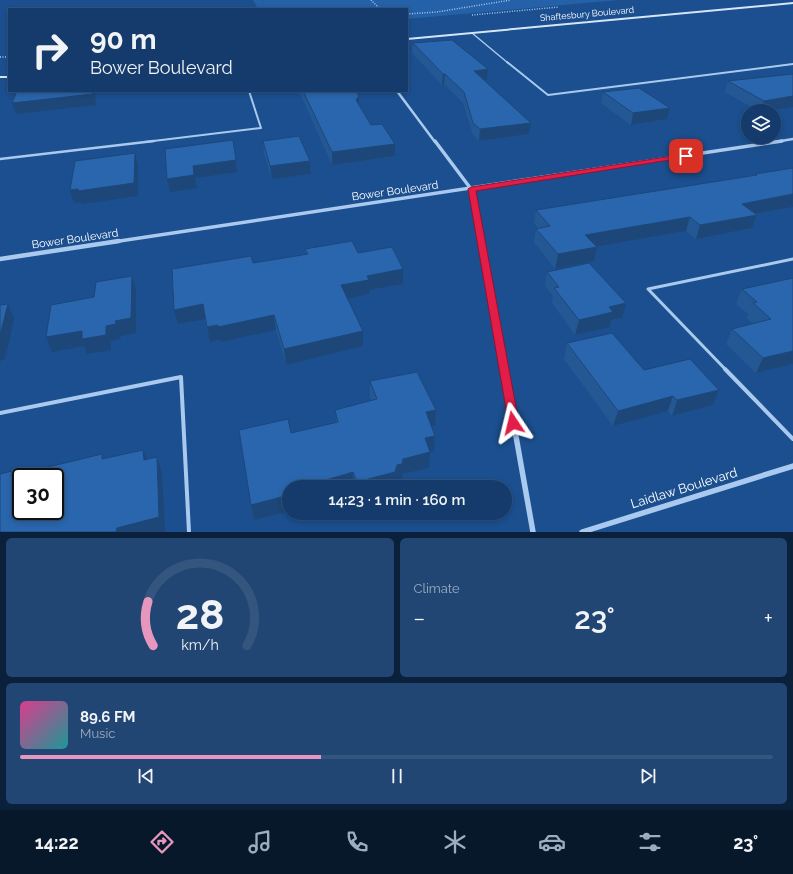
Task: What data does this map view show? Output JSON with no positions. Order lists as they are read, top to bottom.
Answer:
{
  "streets": {
    "street": ["Shaftesbury Boulevard", "Bower Boulevard", "Laidlaw Boulevard"]
  },
  "page": {
    "turn": ["90 m", "Bower Boulevard"],
    "limit": "30",
    "trip": "14:23 · 1 min · 160 m",
    "tile": "Climate",
    "heat": ["−", "23°", "+"],
    "song": ["89.6 FM", "Music"],
    "tabs": ["14:22", "23°"],
    "gauge": ["28", "km/h"]
  }
}
